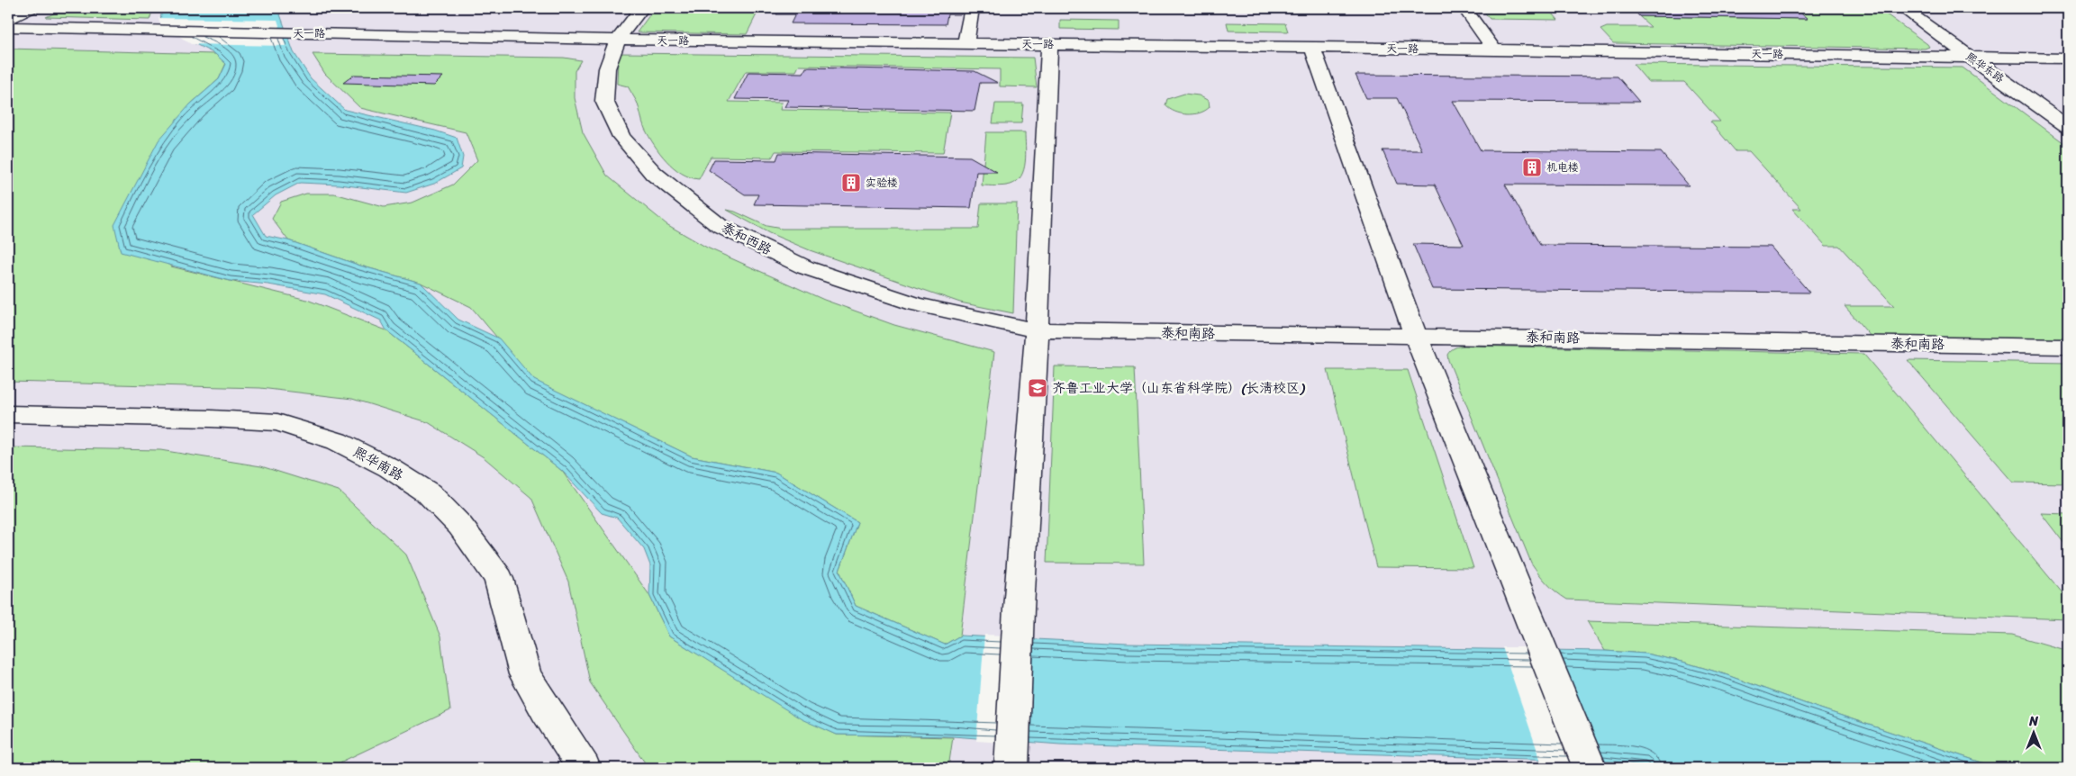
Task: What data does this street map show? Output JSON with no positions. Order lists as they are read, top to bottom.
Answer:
{
  "streets": {
    "street": [
      "天一路",
      "熙华东路",
      "泰和西路",
      "泰和南路",
      "熙华南路"
    ]
  },
  "crossings": [
    ["天一路", "熙华东路"],
    ["天一路", "泰和西路"],
    ["泰和西路", "泰和南路"]
  ],
  "places": {
    "building": ["机电楼", "实验楼"],
    "school or university": ["齐鲁工业大学（山东省科学院）(长清校区)"]
  },
  "north": "top"
}
